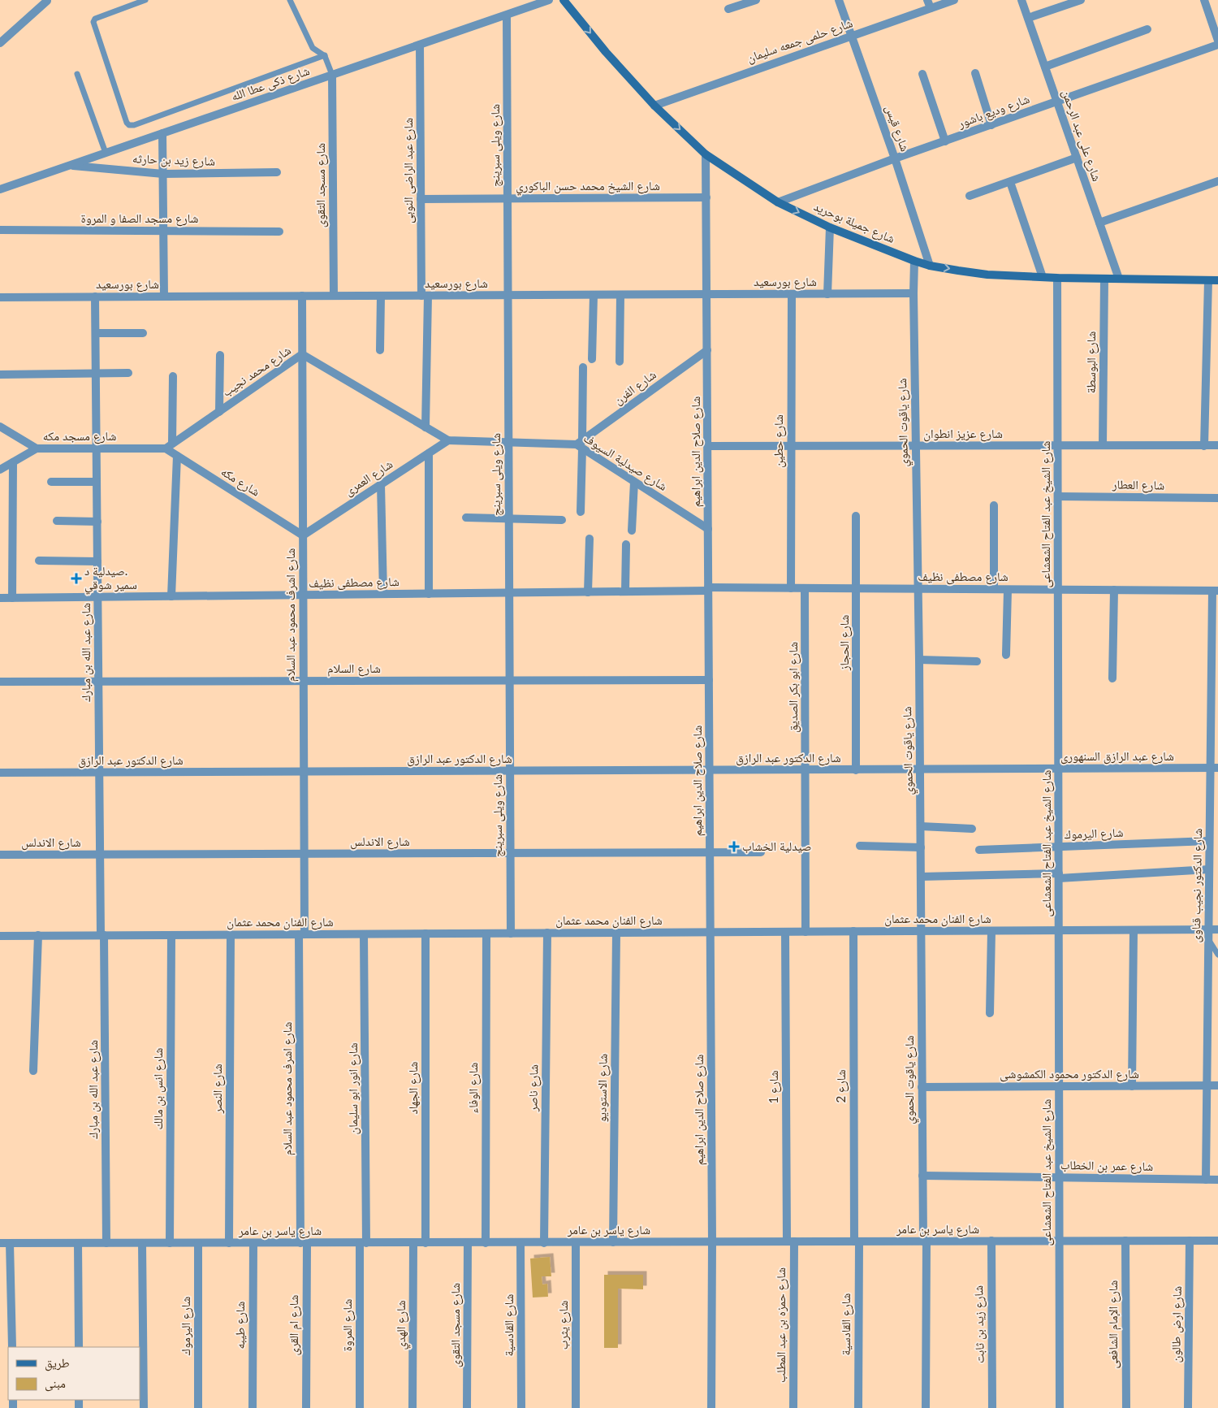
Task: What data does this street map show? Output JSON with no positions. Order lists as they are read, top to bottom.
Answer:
{
  "streets": {
    "main road": ["شارع جميلة بوحريد"],
    "street": [
      "شارع حلمى جمعه سليمان",
      "شارع ذكى عطا الله",
      "شارع وديع باشور",
      "شارع قيس",
      "شارع على عبد الرحمن",
      "شارع ويلى سبرينج",
      "شارع زيد بن حارثه",
      "شارع عبد الراضى النوبى",
      "شارع مسجد التقوى",
      "شارع الشيخ محمد حسن الباكوري",
      "شارع مسجد الصفا و المروة",
      "شارع بورسعيد",
      "شارع البوسطة",
      "شارع محمد نجيب",
      "شارع الفرن",
      "شارع ياقوت الحموي",
      "شارع عزيز انطوان",
      "شارع مسجد مكه",
      "شارع حطين",
      "شارع صلاح الدين ابراهيم",
      "شارع صيدلية السيوف",
      "شارع العمرى",
      "شارع مكه",
      "شارع العطار",
      "شارع الشيخ عبد الفتاح الشعشاعى",
      "شارع مصطفى نظيف",
      "شارع اشرف محمود عبد السلام",
      "شارع الحجاز",
      "شارع عبد الله بن مبارك",
      "شارع السلام",
      "شارع ابو بكر الصديق",
      "شارع عبد الرازق السنهورى",
      "شارع الدكتور عبد الرازق",
      "شارع اليرموك",
      "شارع الاندلس",
      "شارع الدكتور نجيب قناوى",
      "شارع الفنان محمد عثمان",
      "شارع الدكتور محمود الكمشوشى",
      "شارع 2",
      "شارع 1",
      "شارع الجهاد",
      "شارع الوفاء",
      "شارع ناصر",
      "شارع الاستوديو",
      "شارع انس بن مالك",
      "شارع النصر",
      "شارع انور ابو سليمان",
      "شارع عمر بن الخطاب",
      "شارع ياسر بن عامر",
      "شارع القادسية",
      "شارع زيد بن ثابت",
      "شارع الإمام الشافعى",
      "شارع ارض طالون",
      "شارع طيبه",
      "شارع ام القرى",
      "شارع المروة",
      "شارع الهدي",
      "شارع يثرب",
      "شارع حمزه بن عبد المطلب"
    ]
  },
  "crossings": [
    ["شارع حلمى جمعه سليمان", "شارع قيس"],
    ["شارع حلمى جمعه سليمان", "شارع جميلة بوحريد"],
    ["شارع ذكى عطا الله", "شارع ويلى سبرينج"],
    ["شارع ذكى عطا الله", "شارع زيد بن حارثه"],
    ["شارع ذكى عطا الله", "شارع عبد الراضى النوبى"],
    ["شارع ذكى عطا الله", "شارع مسجد التقوى"],
    ["شارع وديع باشور", "شارع قيس"],
    ["شارع وديع باشور", "شارع على عبد الرحمن"],
    ["شارع وديع باشور", "شارع جميلة بوحريد"],
    ["شارع قيس", "شارع جميلة بوحريد"],
    ["شارع على عبد الرحمن", "شارع جميلة بوحريد"],
    ["شارع ويلى سبرينج", "شارع الشيخ محمد حسن الباكوري"],
    ["شارع ويلى سبرينج", "شارع بورسعيد"],
    ["شارع ويلى سبرينج", "شارع صيدلية السيوف"],
    ["شارع ويلى سبرينج", "شارع مصطفى نظيف"],
    ["شارع ويلى سبرينج", "شارع السلام"],
    ["شارع ويلى سبرينج", "شارع الدكتور عبد الرازق"],
    ["شارع ويلى سبرينج", "شارع الاندلس"],
    ["شارع ويلى سبرينج", "شارع الفنان محمد عثمان"],
    ["شارع عبد الراضى النوبى", "شارع الشيخ محمد حسن الباكوري"],
    ["شارع عبد الراضى النوبى", "شارع بورسعيد"],
    ["شارع عبد الراضى النوبى", "شارع محمد نجيب"],
    ["شارع مسجد التقوى", "شارع بورسعيد"],
    ["شارع مسجد التقوى", "شارع ياسر بن عامر"],
    ["شارع الشيخ محمد حسن الباكوري", "شارع صلاح الدين ابراهيم"],
    ["شارع جميلة بوحريد", "شارع البوسطة"],
    ["شارع جميلة بوحريد", "شارع ياقوت الحموي"],
    ["شارع جميلة بوحريد", "شارع صلاح الدين ابراهيم"],
    ["شارع جميلة بوحريد", "شارع الشيخ عبد الفتاح الشعشاعى"],
    ["شارع بورسعيد", "شارع ياقوت الحموي"],
    ["شارع بورسعيد", "شارع حطين"],
    ["شارع بورسعيد", "شارع صلاح الدين ابراهيم"],
    ["شارع بورسعيد", "شارع اشرف محمود عبد السلام"],
    ["شارع بورسعيد", "شارع عبد الله بن مبارك"],
    ["شارع البوسطة", "شارع عزيز انطوان"],
    ["شارع محمد نجيب", "شارع مسجد مكه"],
    ["شارع محمد نجيب", "شارع صيدلية السيوف"],
    ["شارع محمد نجيب", "شارع العمرى"],
    ["شارع محمد نجيب", "شارع مكه"],
    ["شارع محمد نجيب", "شارع اشرف محمود عبد السلام"],
    ["شارع الفرن", "شارع صلاح الدين ابراهيم"],
    ["شارع الفرن", "شارع صيدلية السيوف"],
    ["شارع ياقوت الحموي", "شارع عزيز انطوان"],
    ["شارع ياقوت الحموي", "شارع مصطفى نظيف"],
    ["شارع ياقوت الحموي", "شارع عبد الرازق السنهورى"],
    ["شارع ياقوت الحموي", "شارع الدكتور عبد الرازق"],
    ["شارع ياقوت الحموي", "شارع الفنان محمد عثمان"],
    ["شارع ياقوت الحموي", "شارع الدكتور محمود الكمشوشى"],
    ["شارع ياقوت الحموي", "شارع عمر بن الخطاب"],
    ["شارع ياقوت الحموي", "شارع ياسر بن عامر"],
    ["شارع عزيز انطوان", "شارع حطين"],
    ["شارع عزيز انطوان", "شارع صلاح الدين ابراهيم"],
    ["شارع عزيز انطوان", "شارع الشيخ عبد الفتاح الشعشاعى"],
    ["شارع مسجد مكه", "شارع مكه"],
    ["شارع مسجد مكه", "شارع عبد الله بن مبارك"],
    ["شارع حطين", "شارع مصطفى نظيف"],
    ["شارع صلاح الدين ابراهيم", "شارع صيدلية السيوف"],
    ["شارع صلاح الدين ابراهيم", "شارع مصطفى نظيف"],
    ["شارع صلاح الدين ابراهيم", "شارع السلام"],
    ["شارع صلاح الدين ابراهيم", "شارع الدكتور عبد الرازق"],
    ["شارع صلاح الدين ابراهيم", "شارع الاندلس"],
    ["شارع صلاح الدين ابراهيم", "شارع الفنان محمد عثمان"],
    ["شارع صلاح الدين ابراهيم", "شارع ياسر بن عامر"],
    ["شارع صيدلية السيوف", "شارع العمرى"],
    ["شارع العمرى", "شارع مكه"],
    ["شارع العمرى", "شارع اشرف محمود عبد السلام"],
    ["شارع مكه", "شارع اشرف محمود عبد السلام"],
    ["شارع العطار", "شارع الشيخ عبد الفتاح الشعشاعى"],
    ["شارع الشيخ عبد الفتاح الشعشاعى", "شارع مصطفى نظيف"],
    ["شارع الشيخ عبد الفتاح الشعشاعى", "شارع عبد الرازق السنهورى"],
    ["شارع الشيخ عبد الفتاح الشعشاعى", "شارع اليرموك"],
    ["شارع الشيخ عبد الفتاح الشعشاعى", "شارع الفنان محمد عثمان"],
    ["شارع الشيخ عبد الفتاح الشعشاعى", "شارع الدكتور محمود الكمشوشى"],
    ["شارع الشيخ عبد الفتاح الشعشاعى", "شارع عمر بن الخطاب"],
    ["شارع الشيخ عبد الفتاح الشعشاعى", "شارع ياسر بن عامر"],
    ["شارع مصطفى نظيف", "شارع اشرف محمود عبد السلام"],
    ["شارع مصطفى نظيف", "شارع الحجاز"],
    ["شارع مصطفى نظيف", "شارع عبد الله بن مبارك"],
    ["شارع مصطفى نظيف", "شارع ابو بكر الصديق"],
    ["شارع مصطفى نظيف", "شارع الدكتور نجيب قناوى"],
    ["شارع اشرف محمود عبد السلام", "شارع السلام"],
    ["شارع اشرف محمود عبد السلام", "شارع الدكتور عبد الرازق"],
    ["شارع اشرف محمود عبد السلام", "شارع الاندلس"],
    ["شارع اشرف محمود عبد السلام", "شارع الفنان محمد عثمان"],
    ["شارع اشرف محمود عبد السلام", "شارع ياسر بن عامر"],
    ["شارع اشرف محمود عبد السلام", "شارع ام القرى"],
    ["شارع الحجاز", "شارع الدكتور عبد الرازق"],
    ["شارع عبد الله بن مبارك", "شارع السلام"],
    ["شارع عبد الله بن مبارك", "شارع الدكتور عبد الرازق"],
    ["شارع عبد الله بن مبارك", "شارع الاندلس"],
    ["شارع عبد الله بن مبارك", "شارع الفنان محمد عثمان"],
    ["شارع عبد الله بن مبارك", "شارع ياسر بن عامر"],
    ["شارع ابو بكر الصديق", "شارع الدكتور عبد الرازق"],
    ["شارع ابو بكر الصديق", "شارع الفنان محمد عثمان"],
    ["شارع عبد الرازق السنهورى", "شارع الدكتور عبد الرازق"],
    ["شارع عبد الرازق السنهورى", "شارع الدكتور نجيب قناوى"],
    ["شارع اليرموك", "شارع الدكتور نجيب قناوى"],
    ["شارع اليرموك", "شارع ياسر بن عامر"],
    ["شارع الدكتور نجيب قناوى", "شارع الفنان محمد عثمان"],
    ["شارع الدكتور نجيب قناوى", "شارع الدكتور محمود الكمشوشى"],
    ["شارع الدكتور نجيب قناوى", "شارع عمر بن الخطاب"],
    ["شارع الفنان محمد عثمان", "شارع 2"],
    ["شارع الفنان محمد عثمان", "شارع 1"],
    ["شارع الفنان محمد عثمان", "شارع الجهاد"],
    ["شارع الفنان محمد عثمان", "شارع الوفاء"],
    ["شارع الفنان محمد عثمان", "شارع ناصر"],
    ["شارع الفنان محمد عثمان", "شارع الاستوديو"],
    ["شارع الفنان محمد عثمان", "شارع انس بن مالك"],
    ["شارع الفنان محمد عثمان", "شارع النصر"],
    ["شارع الفنان محمد عثمان", "شارع انور ابو سليمان"],
    ["شارع 2", "شارع ياسر بن عامر"],
    ["شارع 2", "شارع القادسية"],
    ["شارع 1", "شارع ياسر بن عامر"],
    ["شارع 1", "شارع حمزه بن عبد المطلب"],
    ["شارع الجهاد", "شارع ياسر بن عامر"],
    ["شارع الوفاء", "شارع ياسر بن عامر"],
    ["شارع ناصر", "شارع ياسر بن عامر"],
    ["شارع الاستوديو", "شارع ياسر بن عامر"],
    ["شارع انس بن مالك", "شارع ياسر بن عامر"],
    ["شارع النصر", "شارع ياسر بن عامر"],
    ["شارع انور ابو سليمان", "شارع ياسر بن عامر"],
    ["شارع انور ابو سليمان", "شارع المروة"],
    ["شارع ياسر بن عامر", "شارع القادسية"],
    ["شارع ياسر بن عامر", "شارع زيد بن ثابت"],
    ["شارع ياسر بن عامر", "شارع الإمام الشافعى"],
    ["شارع ياسر بن عامر", "شارع ارض طالون"],
    ["شارع ياسر بن عامر", "شارع طيبه"],
    ["شارع ياسر بن عامر", "شارع ام القرى"],
    ["شارع ياسر بن عامر", "شارع المروة"],
    ["شارع ياسر بن عامر", "شارع الهدي"],
    ["شارع ياسر بن عامر", "شارع يثرب"],
    ["شارع ياسر بن عامر", "شارع حمزه بن عبد المطلب"]
  ],
  "one_way": ["شارع جميلة بوحريد"],
  "places": {
    "health": ["صيدلية د. سمير شوقي", "صيدلية الخشاب"]
  },
  "legend": ["طريق", "مبنى"]
}
